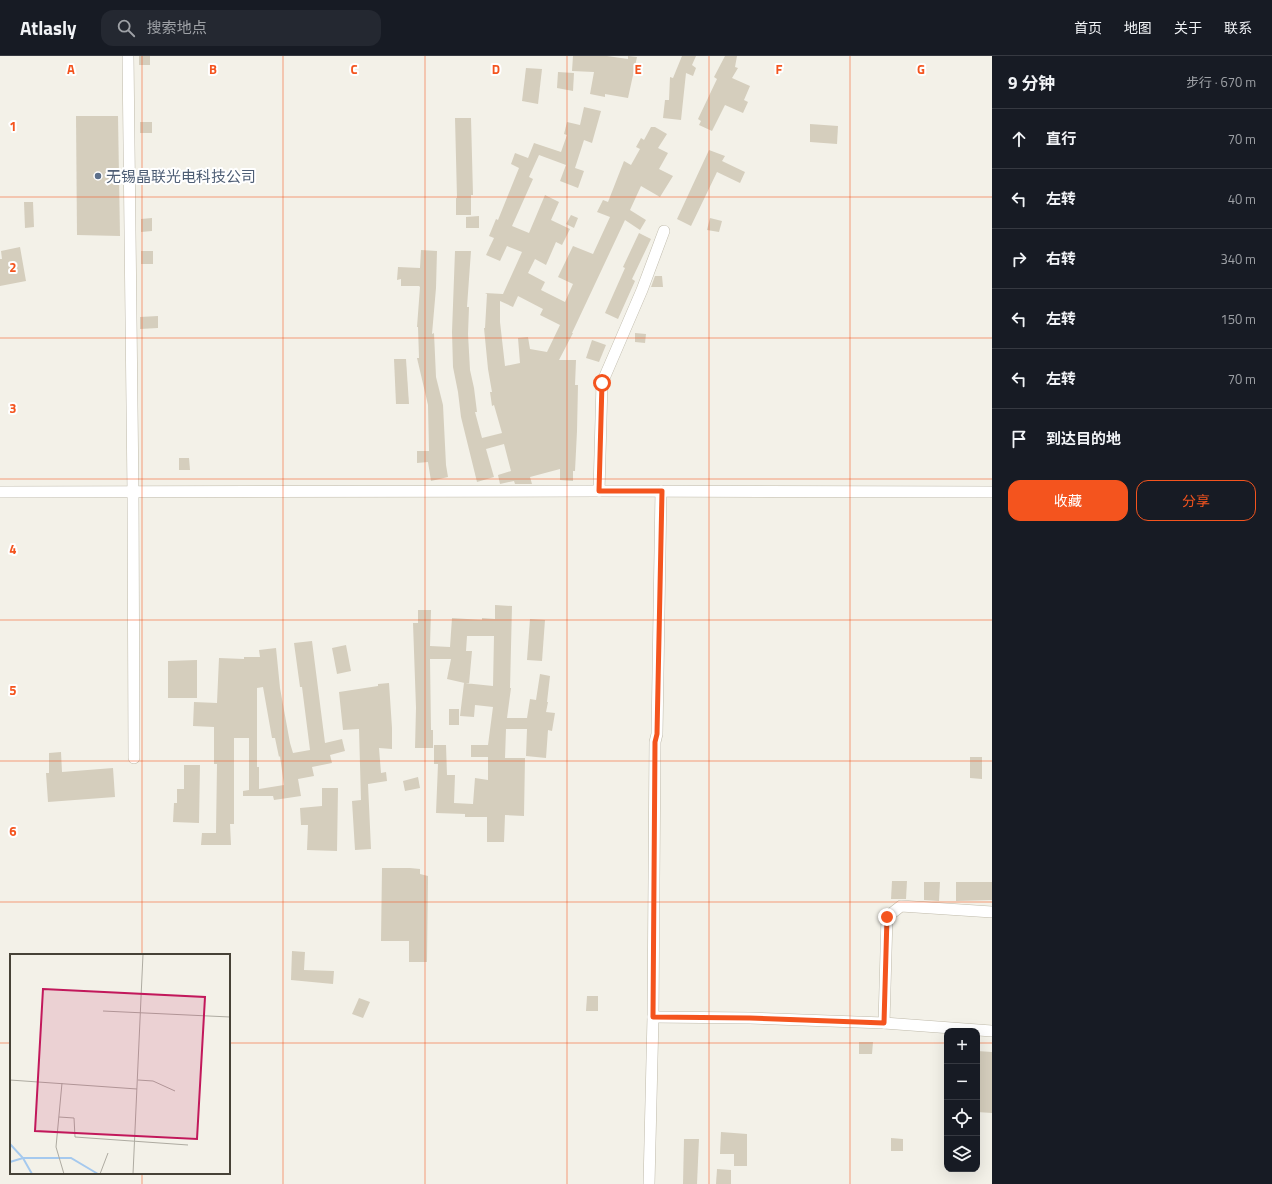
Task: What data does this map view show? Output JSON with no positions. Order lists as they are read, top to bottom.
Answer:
{
  "places": ["无锡晶联光电科技公司"],
  "page": {
    "header": "Atlasly",
    "search": "搜索地点",
    "nav": [
      "首页",
      "地图",
      "关于",
      "联系"
    ],
    "heading": ["9 分钟", "步行 · 670 m"],
    "list": [
      ["直行", "70 m"],
      ["左转", "40 m"],
      ["右转", "340 m"],
      ["左转", "150 m"],
      ["左转", "70 m"],
      "到达目的地"
    ],
    "buttons": ["收藏", "分享"],
    "map_buttons": ["+", "−"]
  },
  "grid": {
    "columns": [
      "A",
      "B",
      "C",
      "D",
      "E",
      "F",
      "G"
    ],
    "rows": [
      "1",
      "2",
      "3",
      "4",
      "5",
      "6"
    ]
  }
}
